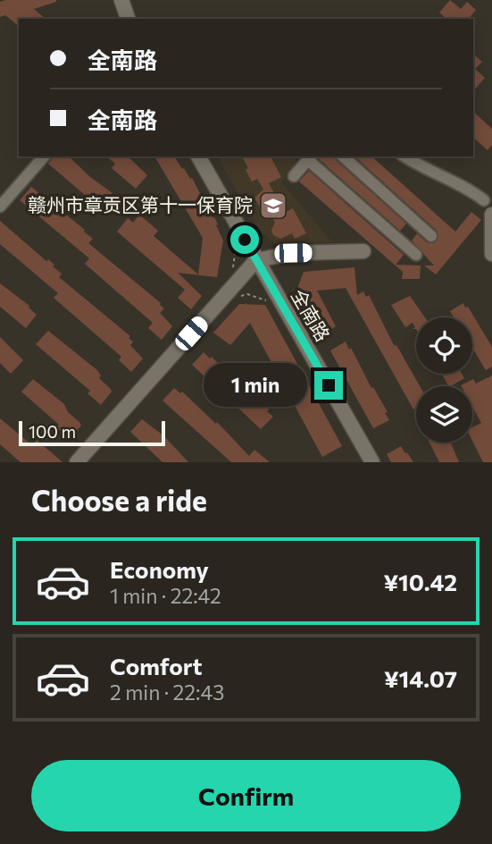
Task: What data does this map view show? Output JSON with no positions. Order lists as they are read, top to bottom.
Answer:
{
  "streets": {
    "street": ["全南路"]
  },
  "places": {
    "school or university": ["赣州市章贡区第十一保育院"]
  },
  "scale_bar": "100 m",
  "page": {
    "banner": ["全南路", "全南路"],
    "bubble": "1 min",
    "scale": "100 m",
    "heading": "Choose a ride",
    "list": [
      {
        "name": "Economy",
        "note": "1 min · 22:42",
        "value": "¥10.42"
      },
      {
        "name": "Comfort",
        "note": "2 min · 22:43",
        "value": "¥14.07"
      }
    ],
    "buttons": "Confirm"
  }
}
